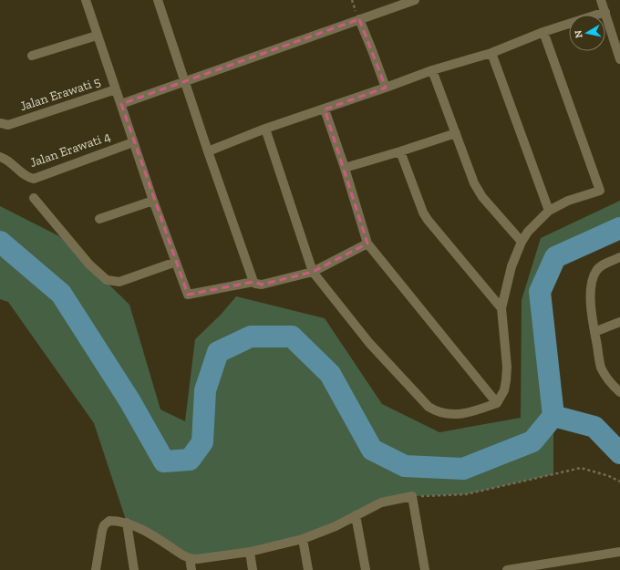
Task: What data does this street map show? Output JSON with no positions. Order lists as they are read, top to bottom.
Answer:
{
  "streets": {
    "street": ["Jalan Erawati 5", "Jalan Erawati 4"]
  },
  "north": "left"
}
